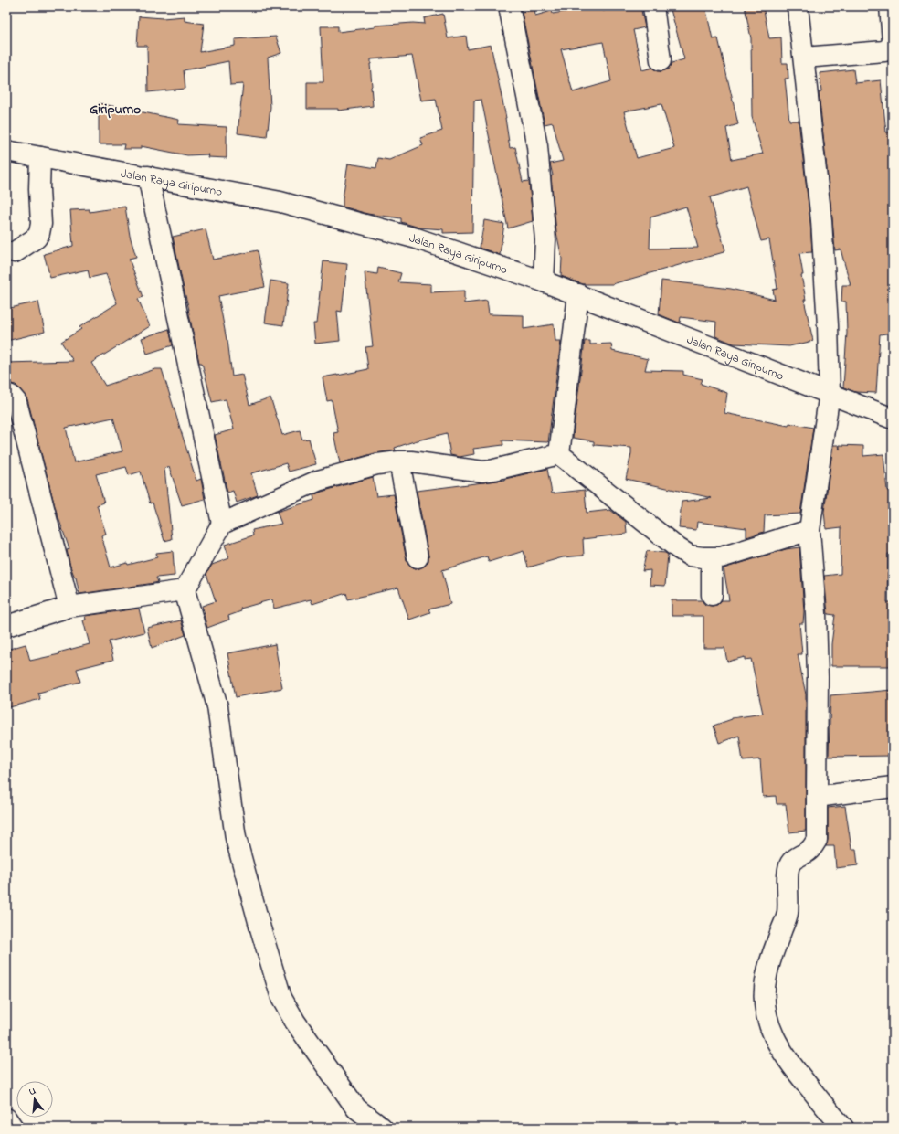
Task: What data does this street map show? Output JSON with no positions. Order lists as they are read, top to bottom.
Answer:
{
  "streets": {
    "street": ["Jalan Raya Giripurno"]
  },
  "districts": ["Giripurno"],
  "north": "top"
}
